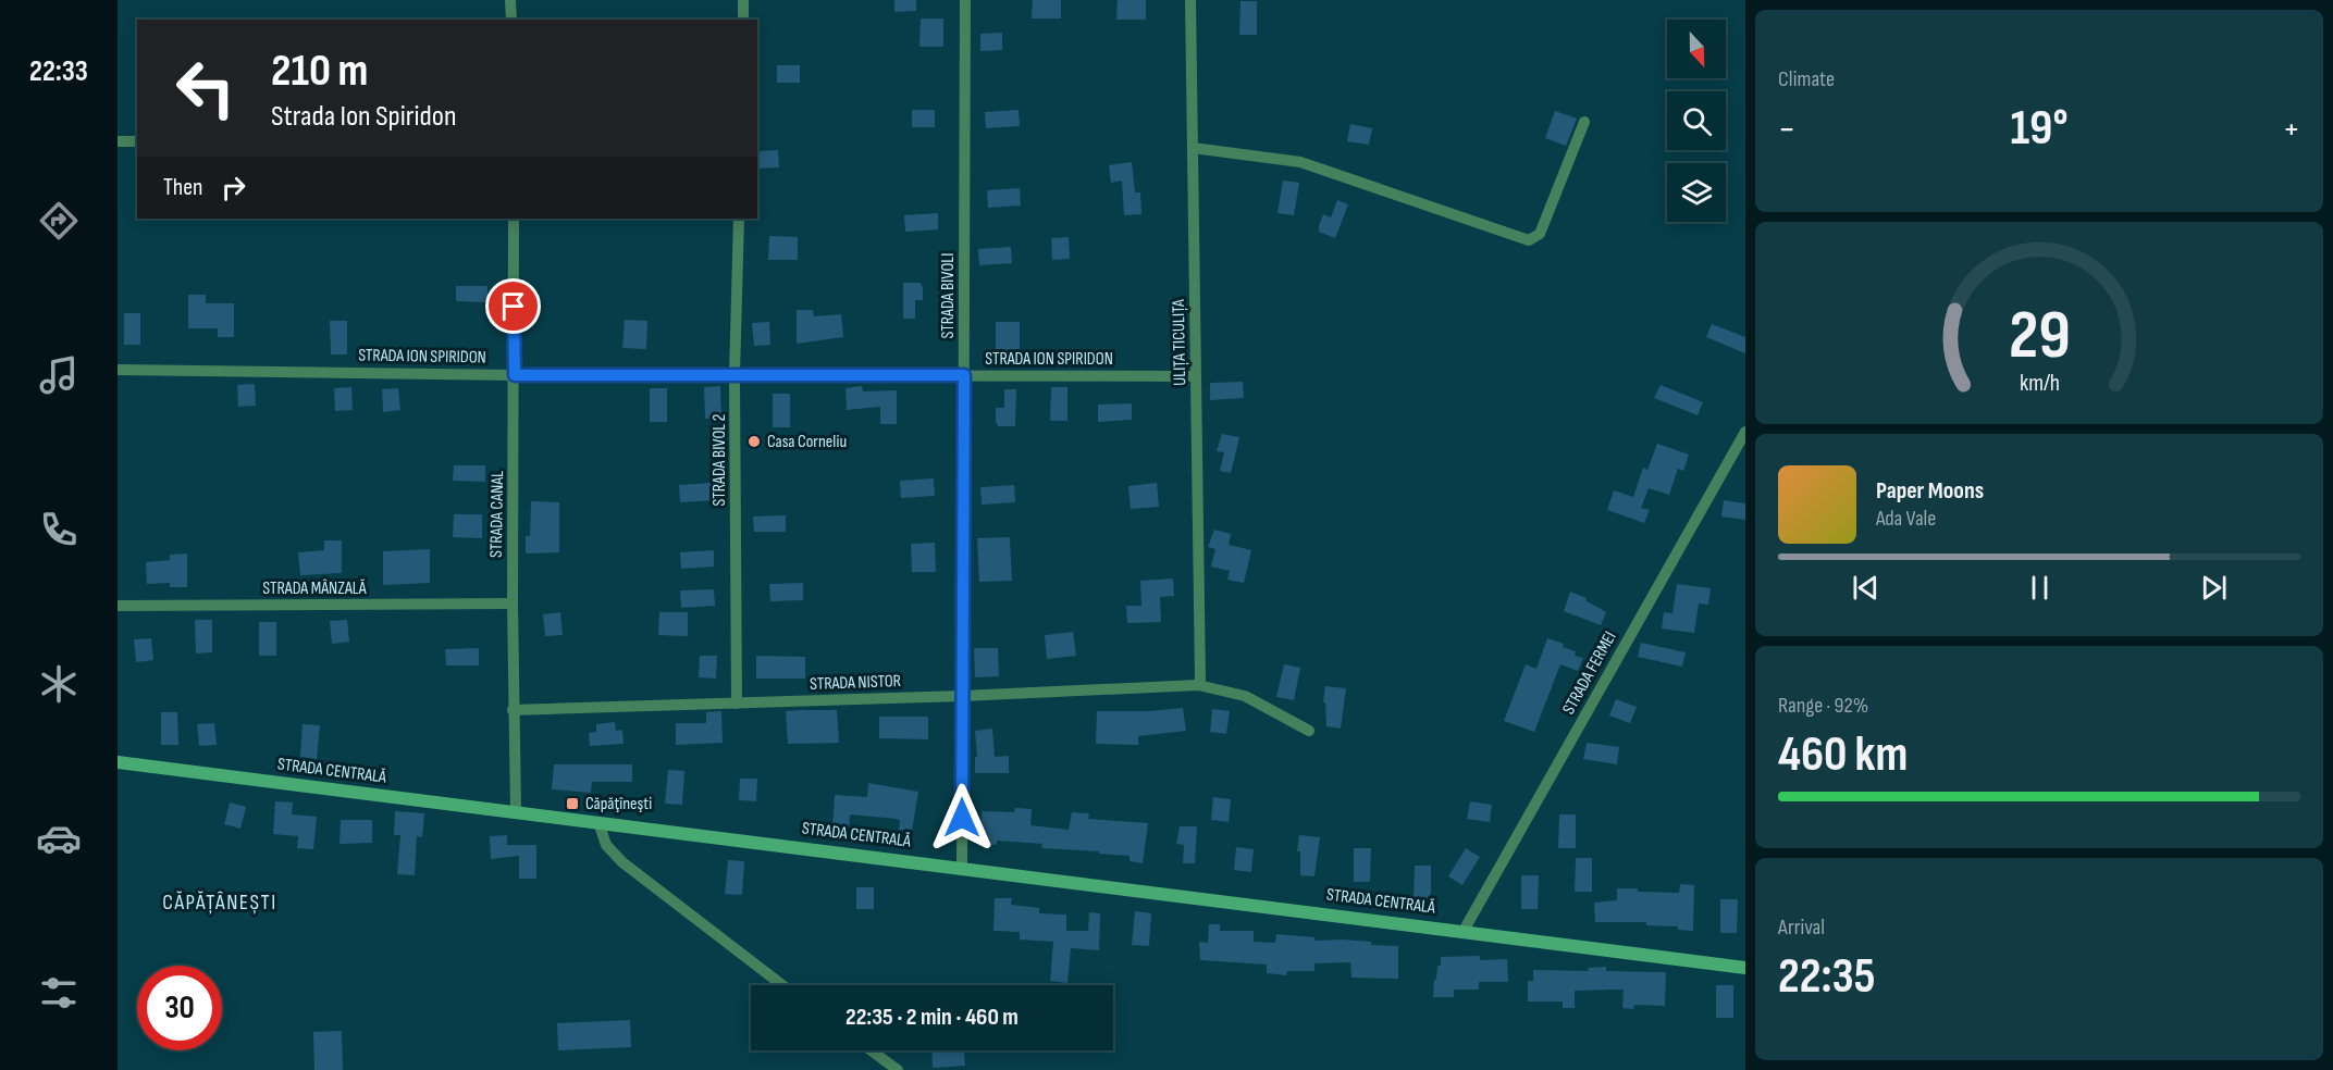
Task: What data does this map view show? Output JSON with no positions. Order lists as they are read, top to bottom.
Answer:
{
  "streets": {
    "main road": ["STRADA CENTRALĂ"],
    "street": [
      "STRADA BIVOLI",
      "ULIȚA TICULIȚA",
      "STRADA ION SPIRIDON",
      "STRADA BIVOL 2",
      "STRADA CANAL",
      "STRADA MÂNZALĂ",
      "STRADA FERMEI",
      "STRADA NISTOR"
    ]
  },
  "crossings": [
    ["STRADA BIVOLI", "STRADA ION SPIRIDON"],
    ["STRADA BIVOLI", "STRADA NISTOR"],
    ["STRADA BIVOLI", "STRADA CENTRALĂ"],
    ["ULIȚA TICULIȚA", "STRADA ION SPIRIDON"],
    ["ULIȚA TICULIȚA", "STRADA NISTOR"],
    ["STRADA ION SPIRIDON", "STRADA BIVOL 2"],
    ["STRADA ION SPIRIDON", "STRADA CANAL"],
    ["STRADA BIVOL 2", "STRADA NISTOR"],
    ["STRADA CANAL", "STRADA MÂNZALĂ"],
    ["STRADA CANAL", "STRADA NISTOR"],
    ["STRADA CANAL", "STRADA CENTRALĂ"],
    ["STRADA FERMEI", "STRADA CENTRALĂ"]
  ],
  "districts": ["CĂPĂȚÂNEȘTI"],
  "places": {
    "other": ["Casa Corneliu"],
    "transit": ["Căpăţîneşti"]
  },
  "north": "bottom",
  "page": {
    "tabs": "22:33",
    "tile": [
      "Climate",
      ["Range · 92%", "460 km"],
      ["Arrival", "22:35"]
    ],
    "turn": ["210 m", "Strada Ion Spiridon"],
    "heat": ["−", "19°", "+"],
    "then": "Then",
    "song": ["Paper Moons", "Ada Vale"],
    "limit": "30",
    "trip": "22:35 · 2 min · 460 m",
    "gauge": ["29", "km/h"]
  }
}
